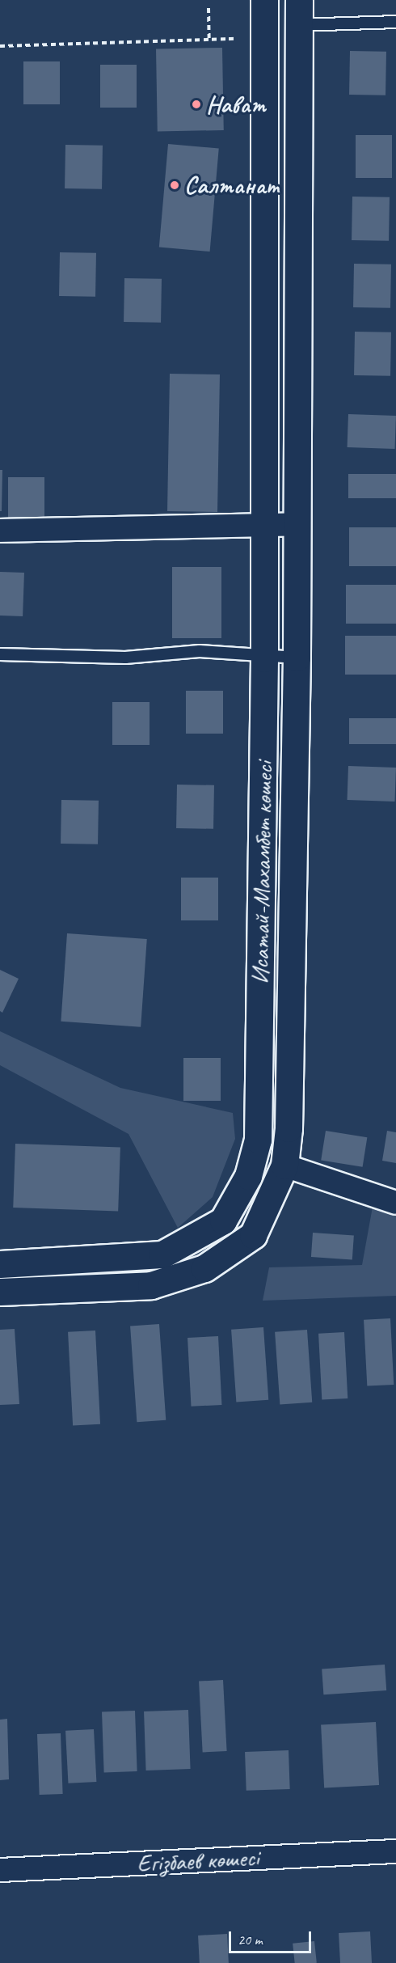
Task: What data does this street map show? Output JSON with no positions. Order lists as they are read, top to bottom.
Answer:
{
  "streets": {
    "main road": ["Исатай-Махамбет көшесі"],
    "street": ["Егізбаев көшесі"]
  },
  "places": ["Нават", "Салтанат"],
  "scale_bar": "20 m"
}
